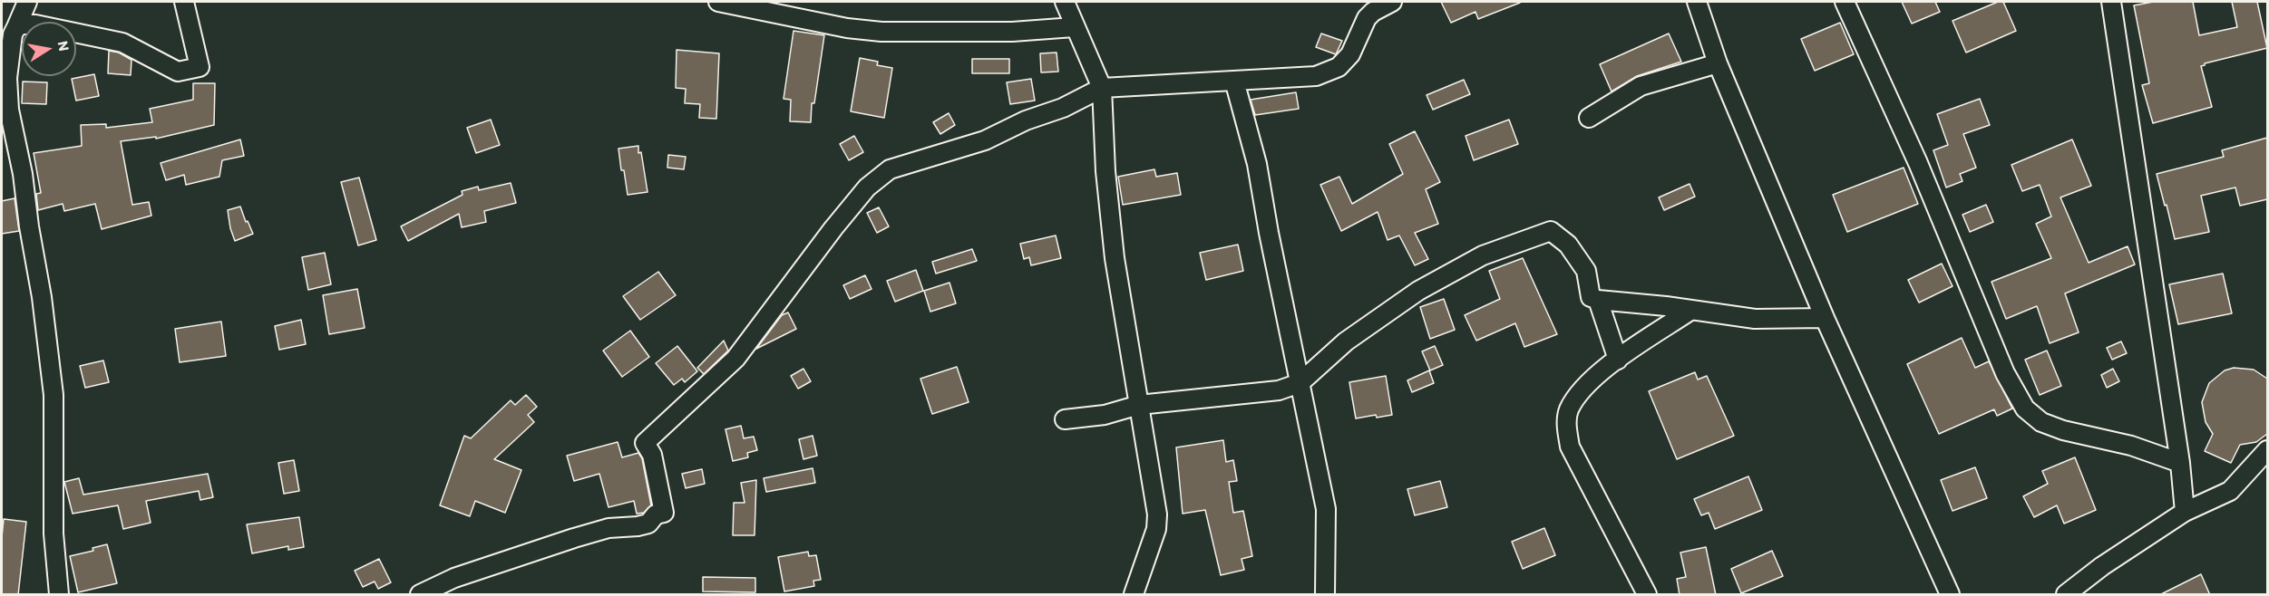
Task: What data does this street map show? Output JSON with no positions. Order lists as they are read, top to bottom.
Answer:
{
  "north": "right"
}
